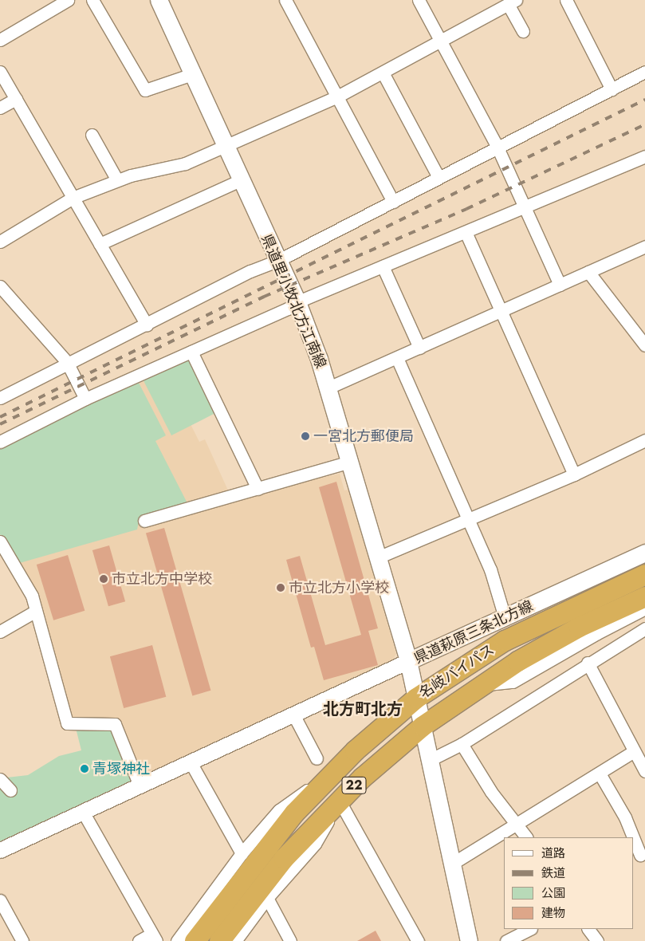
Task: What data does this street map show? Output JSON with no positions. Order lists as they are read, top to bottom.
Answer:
{
  "streets": {
    "highway": ["名岐バイパス", "22"],
    "main road": ["県道里小牧北方江南線", "県道萩原三条北方線"]
  },
  "crossings": [
    ["県道里小牧北方江南線", "県道萩原三条北方線"],
    ["県道萩原三条北方線", "名岐バイパス"]
  ],
  "districts": ["北方町北方"],
  "places": [
    "一宮北方郵便局",
    "市立北方中学校",
    "市立北方小学校",
    "青塚神社"
  ],
  "legend": [
    "道路",
    "鉄道",
    "公園",
    "建物"
  ]
}
